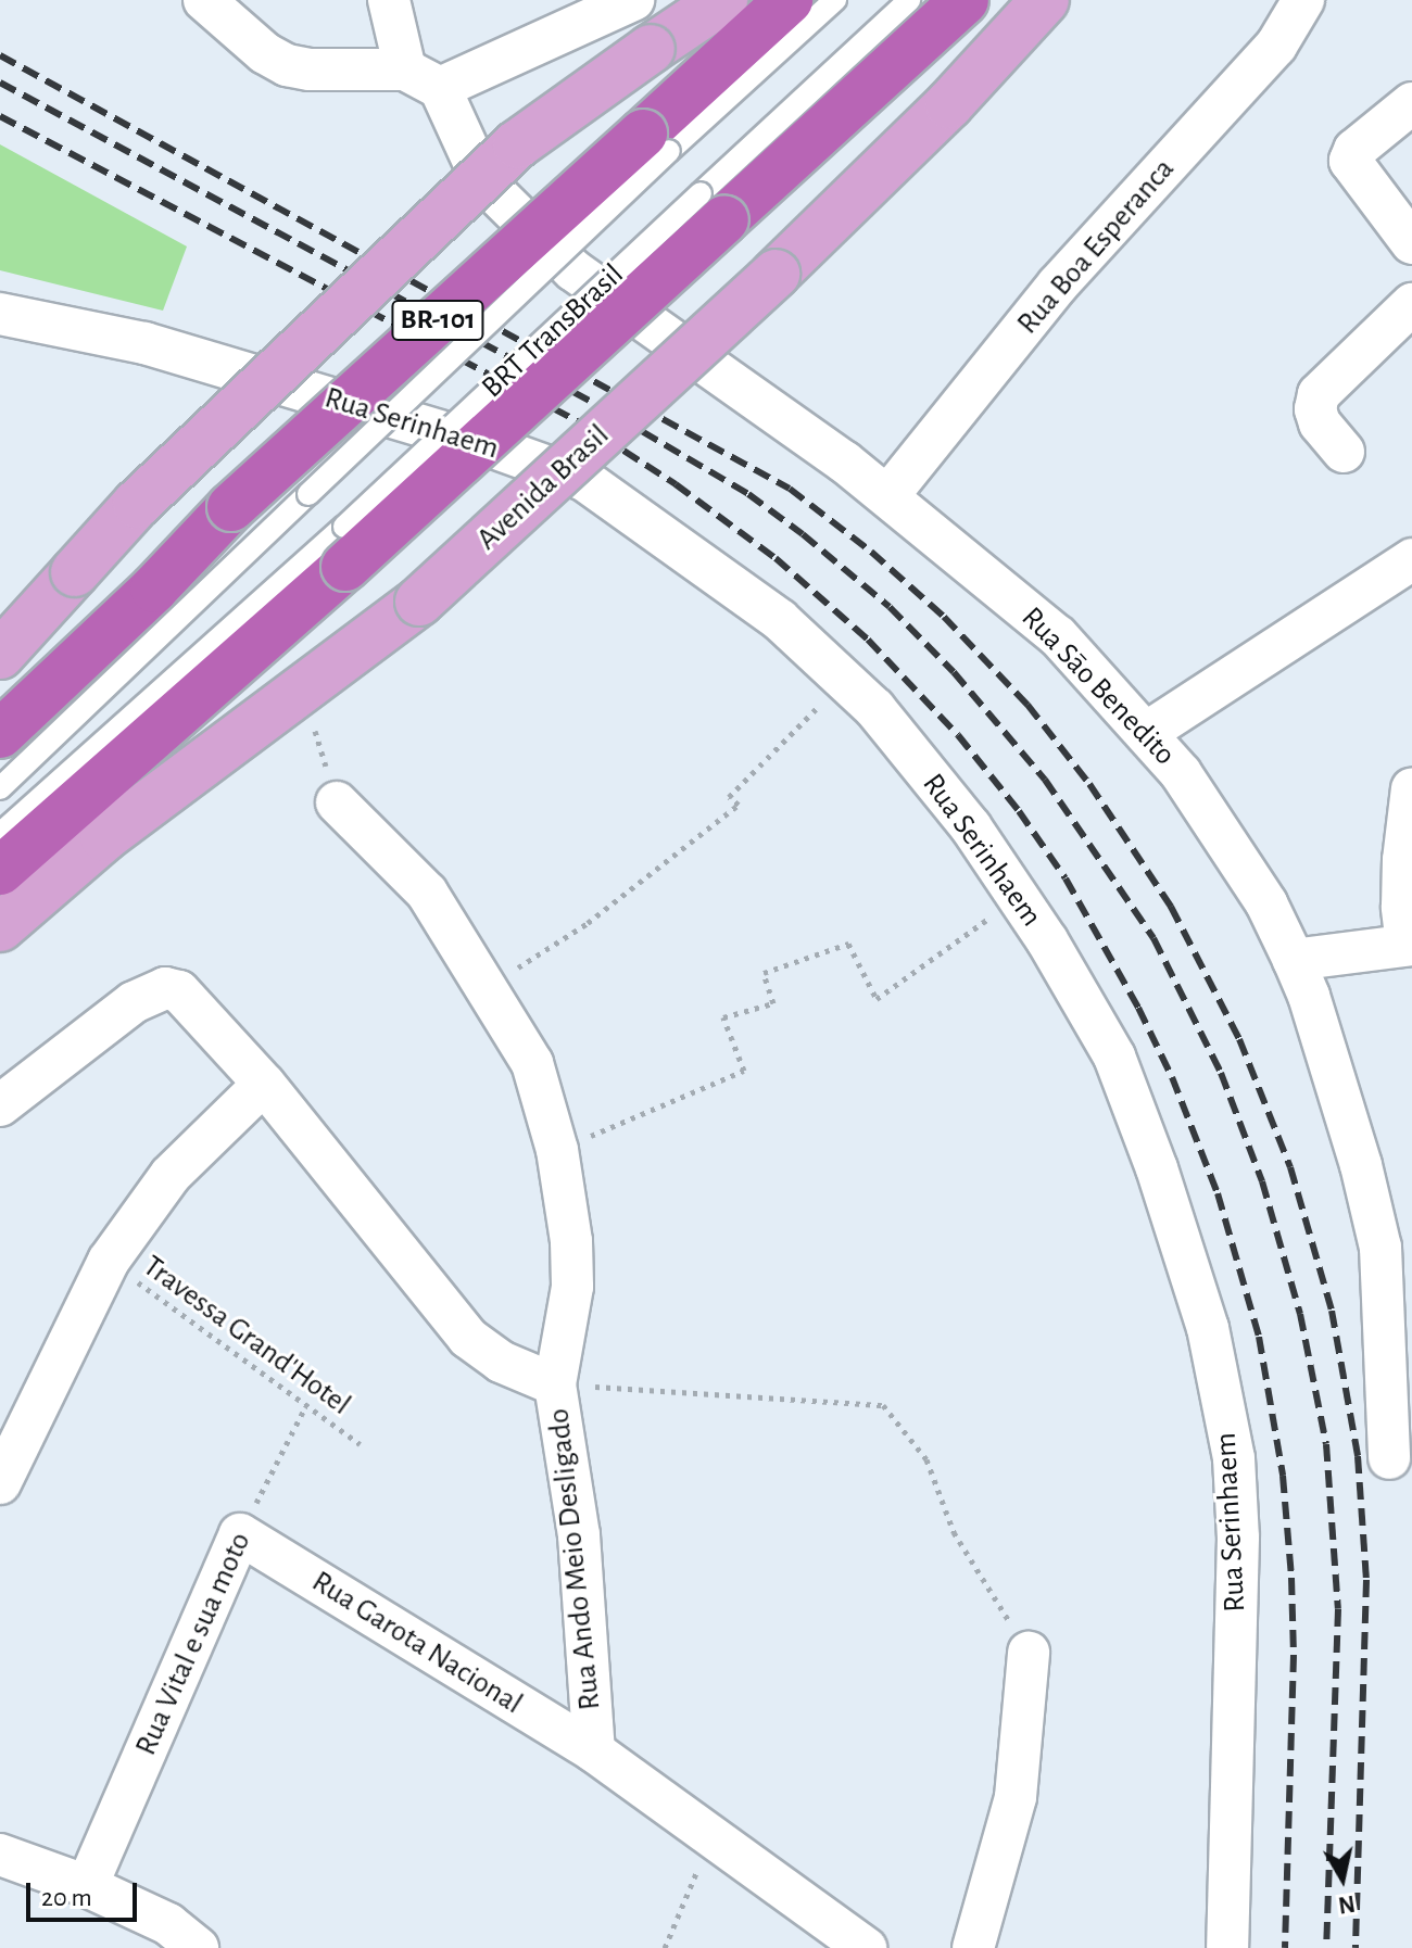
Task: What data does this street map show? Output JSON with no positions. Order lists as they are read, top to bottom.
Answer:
{
  "streets": {
    "highway": ["BR-101"],
    "main road": ["Avenida Brasil"],
    "street": [
      "Rua Boa Esperanca",
      "Rua Serinhaem",
      "Rua Sāo Benedito",
      "Rua Ando Meio Desligado",
      "Rua Garota Nacional",
      "Rua Vital e sua moto"
    ],
    "lane": ["BRT TransBrasil"],
    "path": ["Travessa Grand'Hotel"]
  },
  "crossings": [
    ["Rua Boa Esperanca", "Rua Sāo Benedito"],
    ["BR-101", "BRT TransBrasil"],
    ["Travessa Grand'Hotel", "Rua Vital e sua moto"],
    ["Rua Ando Meio Desligado", "Rua Garota Nacional"],
    ["Rua Garota Nacional", "Rua Vital e sua moto"]
  ],
  "scale_bar": "20 m",
  "north": "bottom"
}
